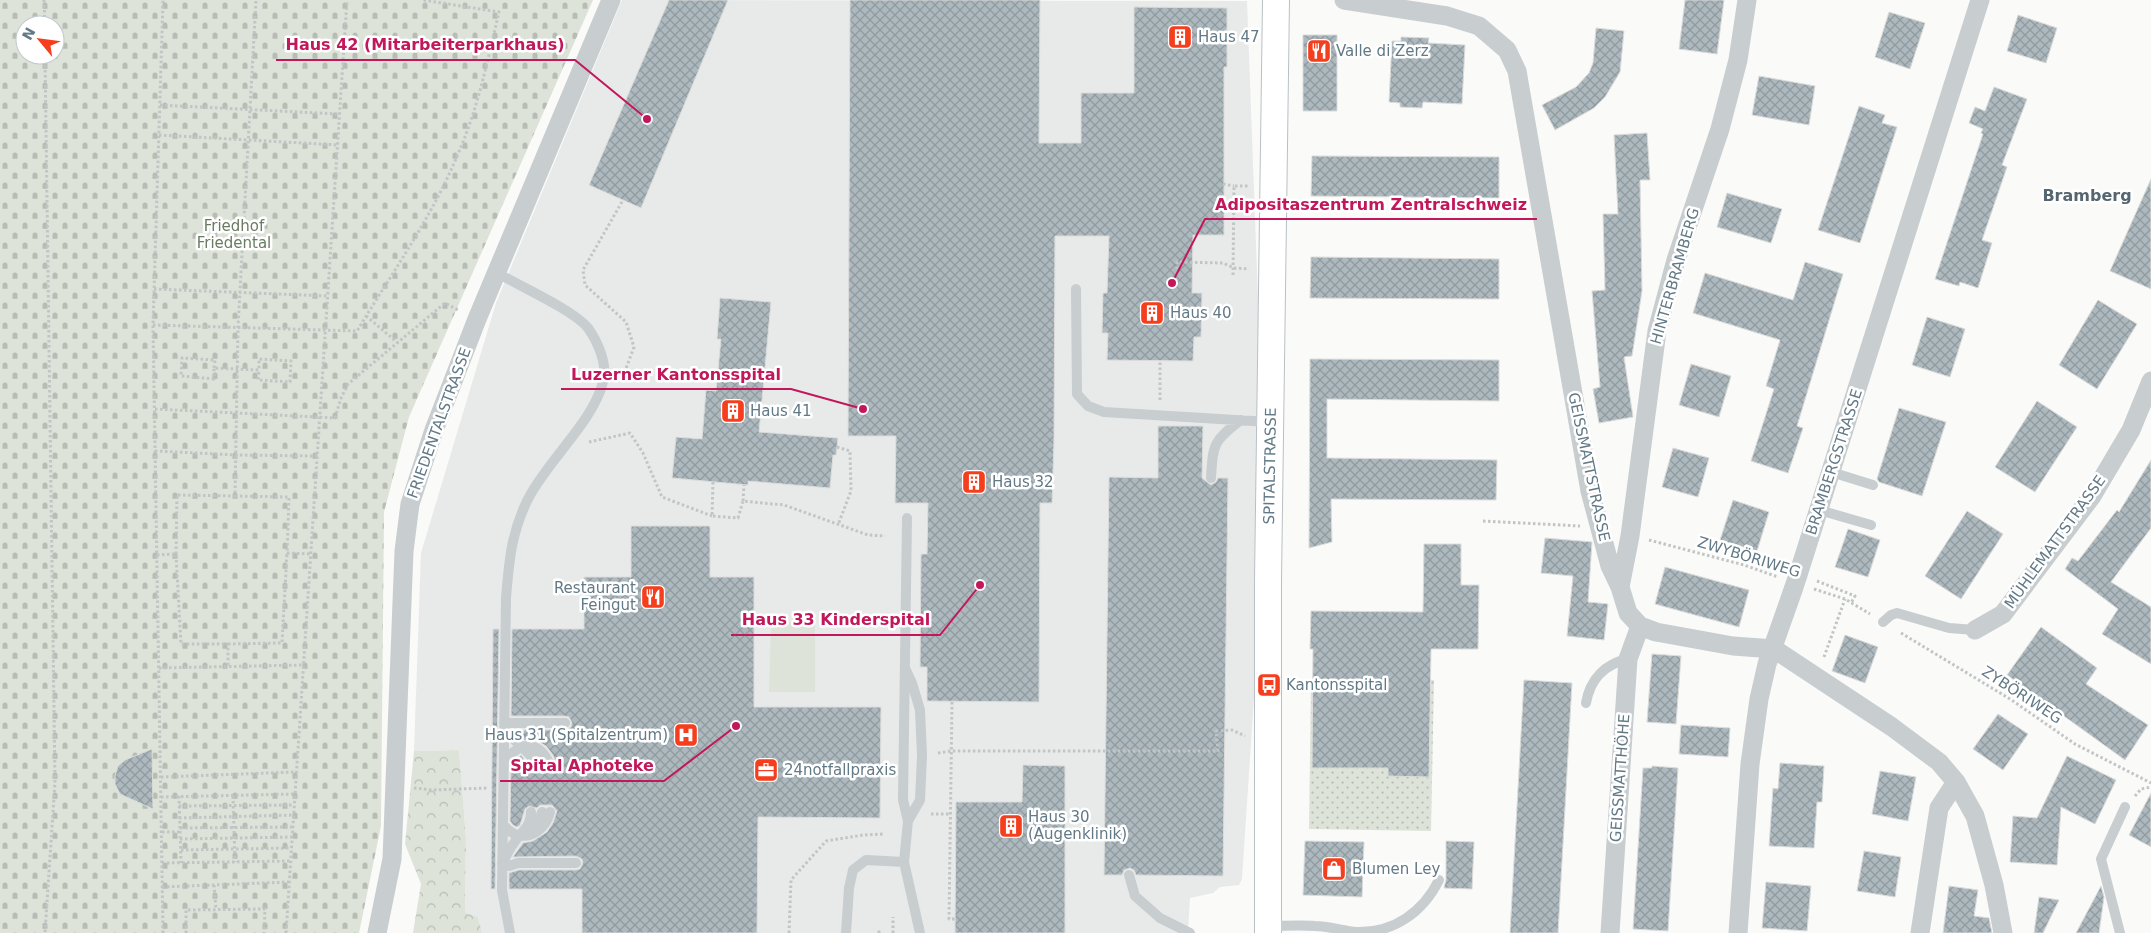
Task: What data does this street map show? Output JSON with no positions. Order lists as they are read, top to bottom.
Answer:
{
  "streets": {
    "main road": ["SPITALSTRASSE"],
    "street": [
      "HINTERBRAMBERG",
      "FRIEDENTALSTRASSE",
      "BRAMBERGSTRASSE",
      "GEISSMATTSTRASSE",
      "MÜHLEMATTSTRASSE",
      "GEISSMATTHÖHE"
    ],
    "path": ["ZWYBÖRIWEG", "ZYBÖRIWEG"]
  },
  "crossings": [
    ["HINTERBRAMBERG", "GEISSMATTSTRASSE"],
    ["HINTERBRAMBERG", "ZWYBÖRIWEG"],
    ["BRAMBERGSTRASSE", "ZWYBÖRIWEG"],
    ["GEISSMATTSTRASSE", "GEISSMATTHÖHE"],
    ["MÜHLEMATTSTRASSE", "ZWYBÖRIWEG"],
    ["MÜHLEMATTSTRASSE", "ZYBÖRIWEG"],
    ["ZWYBÖRIWEG", "ZYBÖRIWEG"]
  ],
  "districts": ["Bramberg"],
  "parks": ["Friedhof Friedental"],
  "places": {
    "building": [
      "Haus 47",
      "Haus 40",
      "Haus 41",
      "Haus 32",
      "Haus 30 (Augenklinik)"
    ],
    "restaurant": ["Valle di Zerz", "Restaurant Feingut"],
    "other": [
      "Haus 42 (Mitarbeiterparkhaus)",
      "Adipositaszentrum Zentralschweiz",
      "Luzerner Kantonsspital",
      "Haus 33 Kinderspital",
      "Spital Aphoteke"
    ],
    "bus stop": ["Kantonsspital"],
    "hospital": ["Haus 31 (Spitalzentrum)"],
    "office": ["24notfallpraxis"],
    "shop": ["Blumen Ley"]
  },
  "north": "top left"
}
